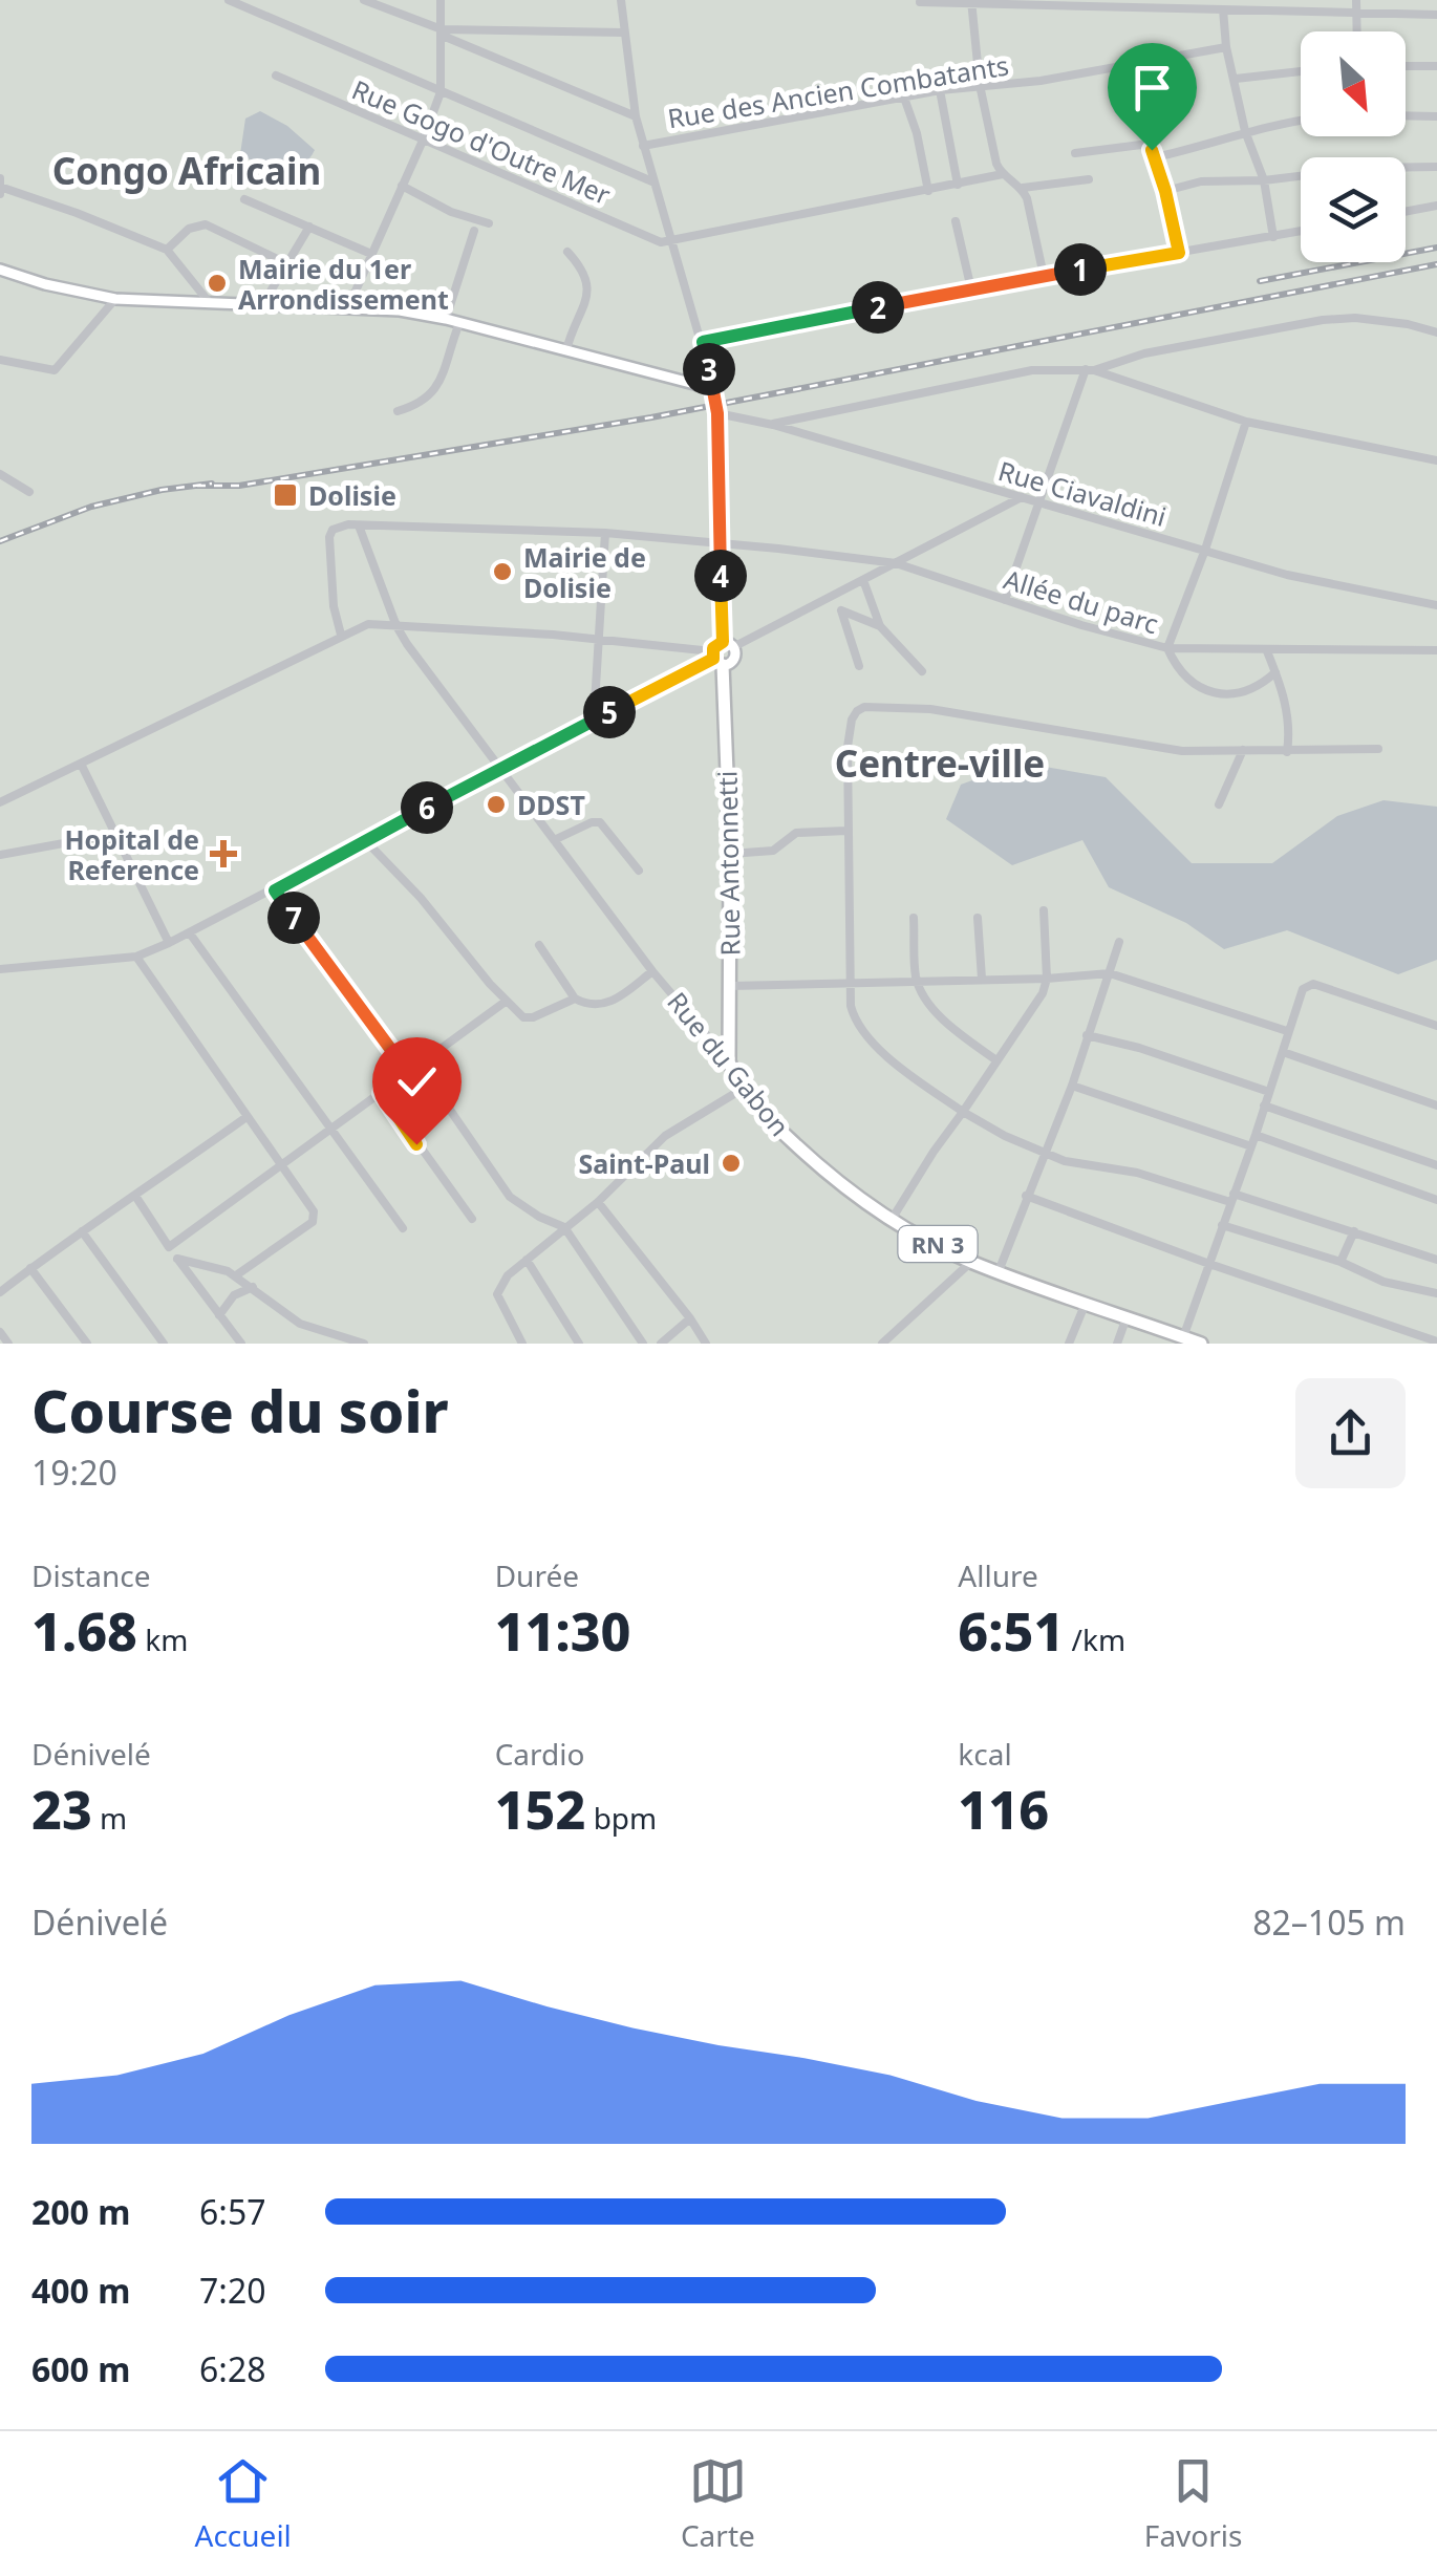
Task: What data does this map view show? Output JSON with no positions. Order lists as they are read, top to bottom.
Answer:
{
  "streets": {
    "highway": ["Rue Antonnetti", "Rue du Gabon", "RN 3"],
    "street": [
      "Rue des Ancien Combatants",
      "Rue Gogo d'Outre Mer",
      "Rue Ciavaldini",
      "Allée du parc"
    ]
  },
  "crossings": [
    ["Allée du parc", "Rue du Gabon"],
    ["Rue Antonnetti", "Rue du Gabon"]
  ],
  "districts": ["Congo Africain", "Centre-ville"],
  "places": {
    "other": [
      "Mairie du 1er Arrondissement",
      "Mairie de Dolisie",
      "DDST",
      "Saint-Paul"
    ],
    "transit": ["Dolisie"],
    "health": ["Hopital de Reference"]
  },
  "north": "bottom right",
  "page": {
    "pins": [
      "1",
      "2",
      "3",
      "4",
      "5",
      "6",
      "7"
    ],
    "heading": ["Course du soir", "19:20"],
    "stats": [
      ["Distance", "1.68 km"],
      ["Durée", "11:30"],
      ["Allure", "6:51 /km"],
      ["Dénivelé", "23 m"],
      ["Cardio", "152 bpm"],
      ["kcal", "116"]
    ],
    "chart": ["Dénivelé", "82–105 m"],
    "list": [
      {
        "name": "200 m",
        "note": "6:57"
      },
      {
        "name": "400 m",
        "note": "7:20"
      },
      {
        "name": "600 m",
        "note": "6:28"
      }
    ],
    "tabs": ["Accueil", "Carte", "Favoris"]
  }
}
